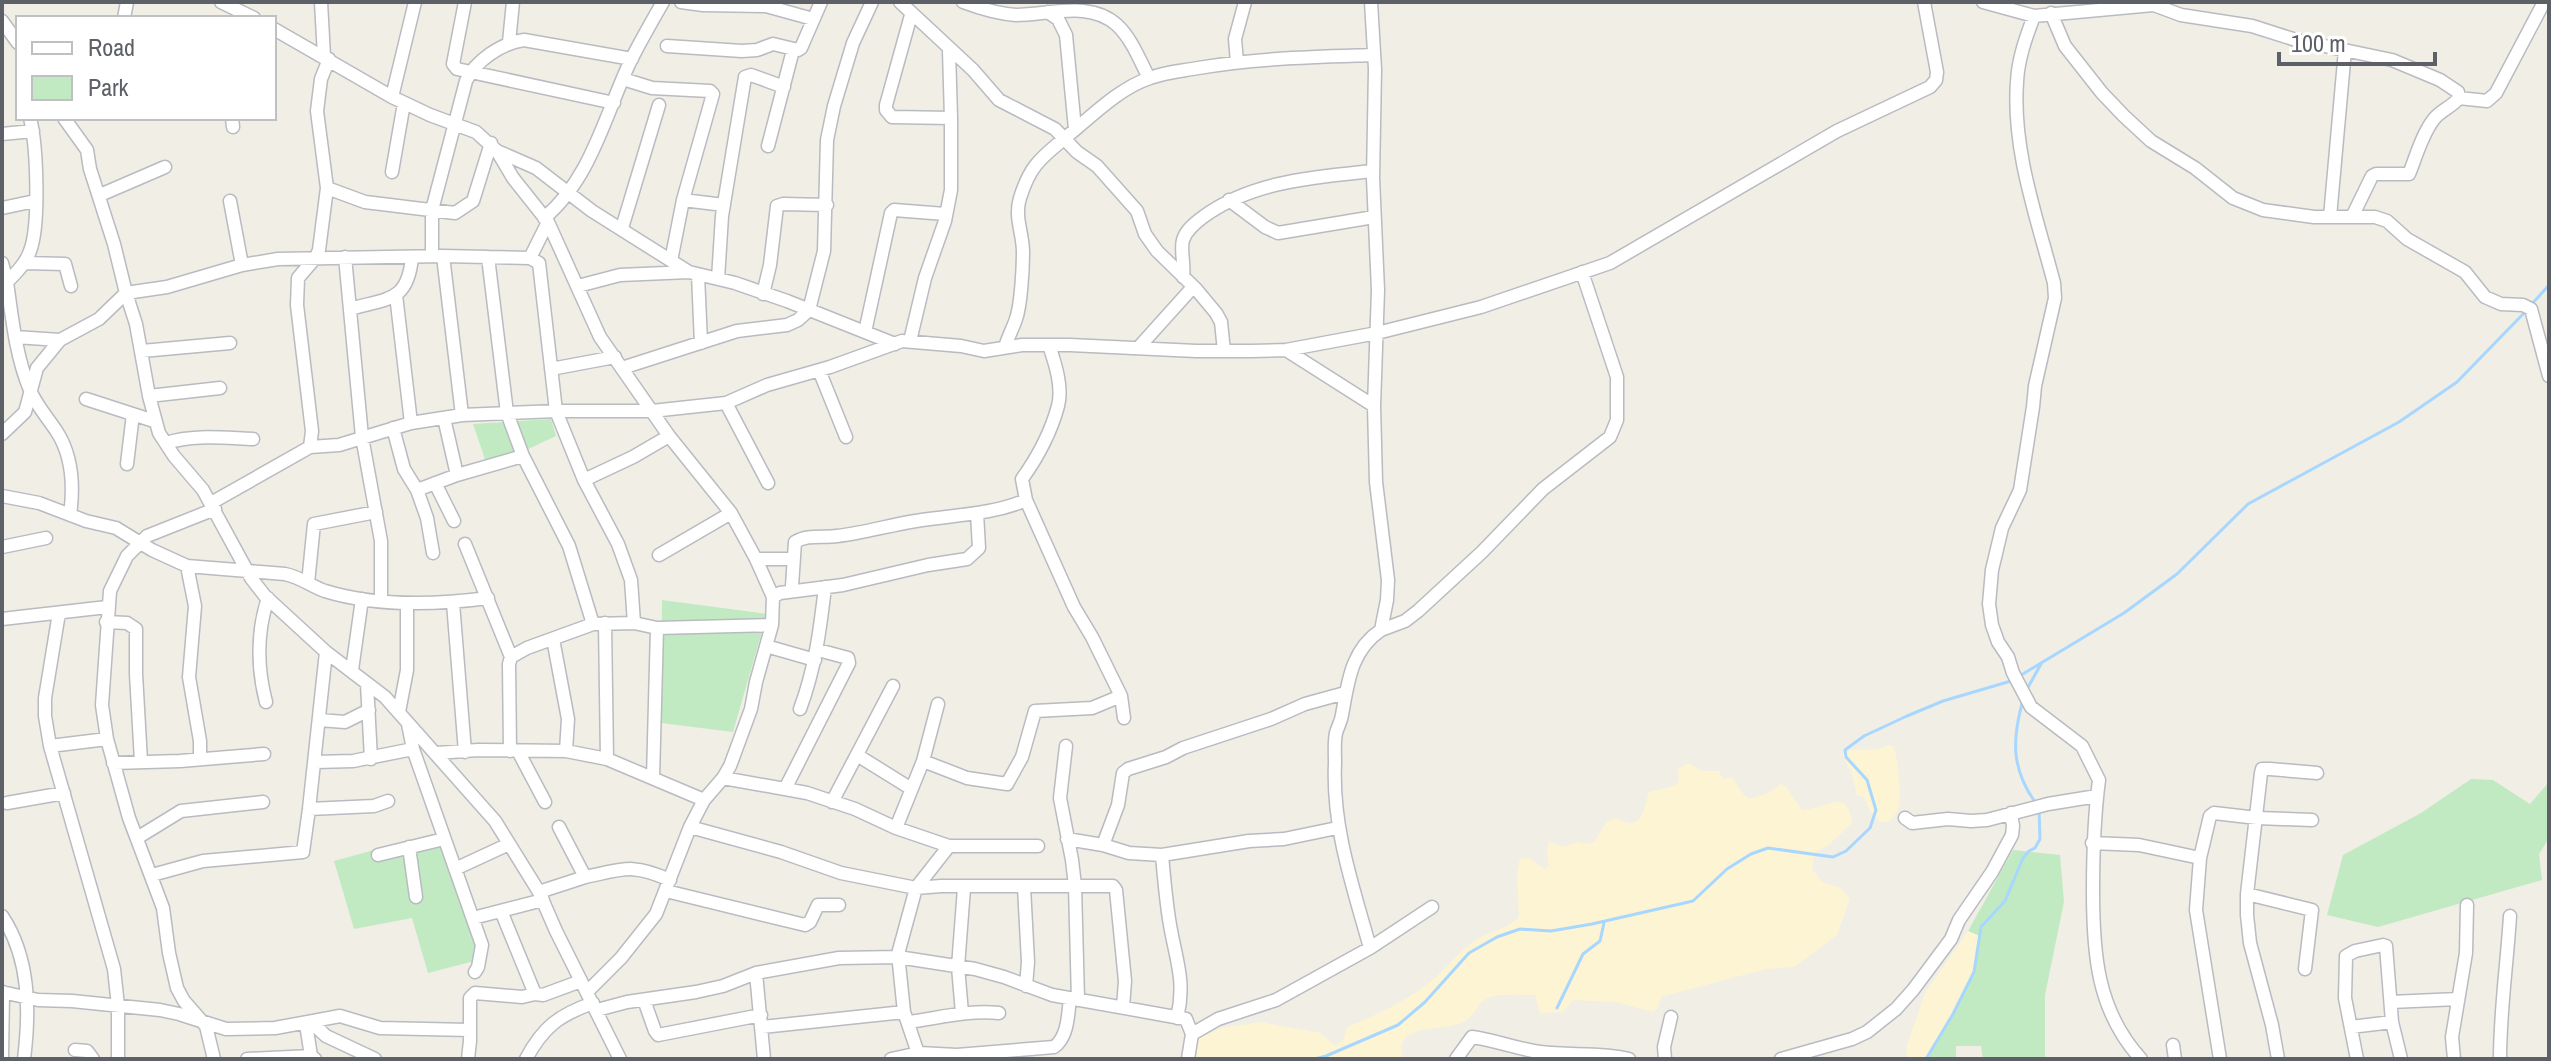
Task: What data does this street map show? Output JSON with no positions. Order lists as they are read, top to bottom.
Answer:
{
  "legend": ["Road", "Park"],
  "scale_bar": "100 m"
}
